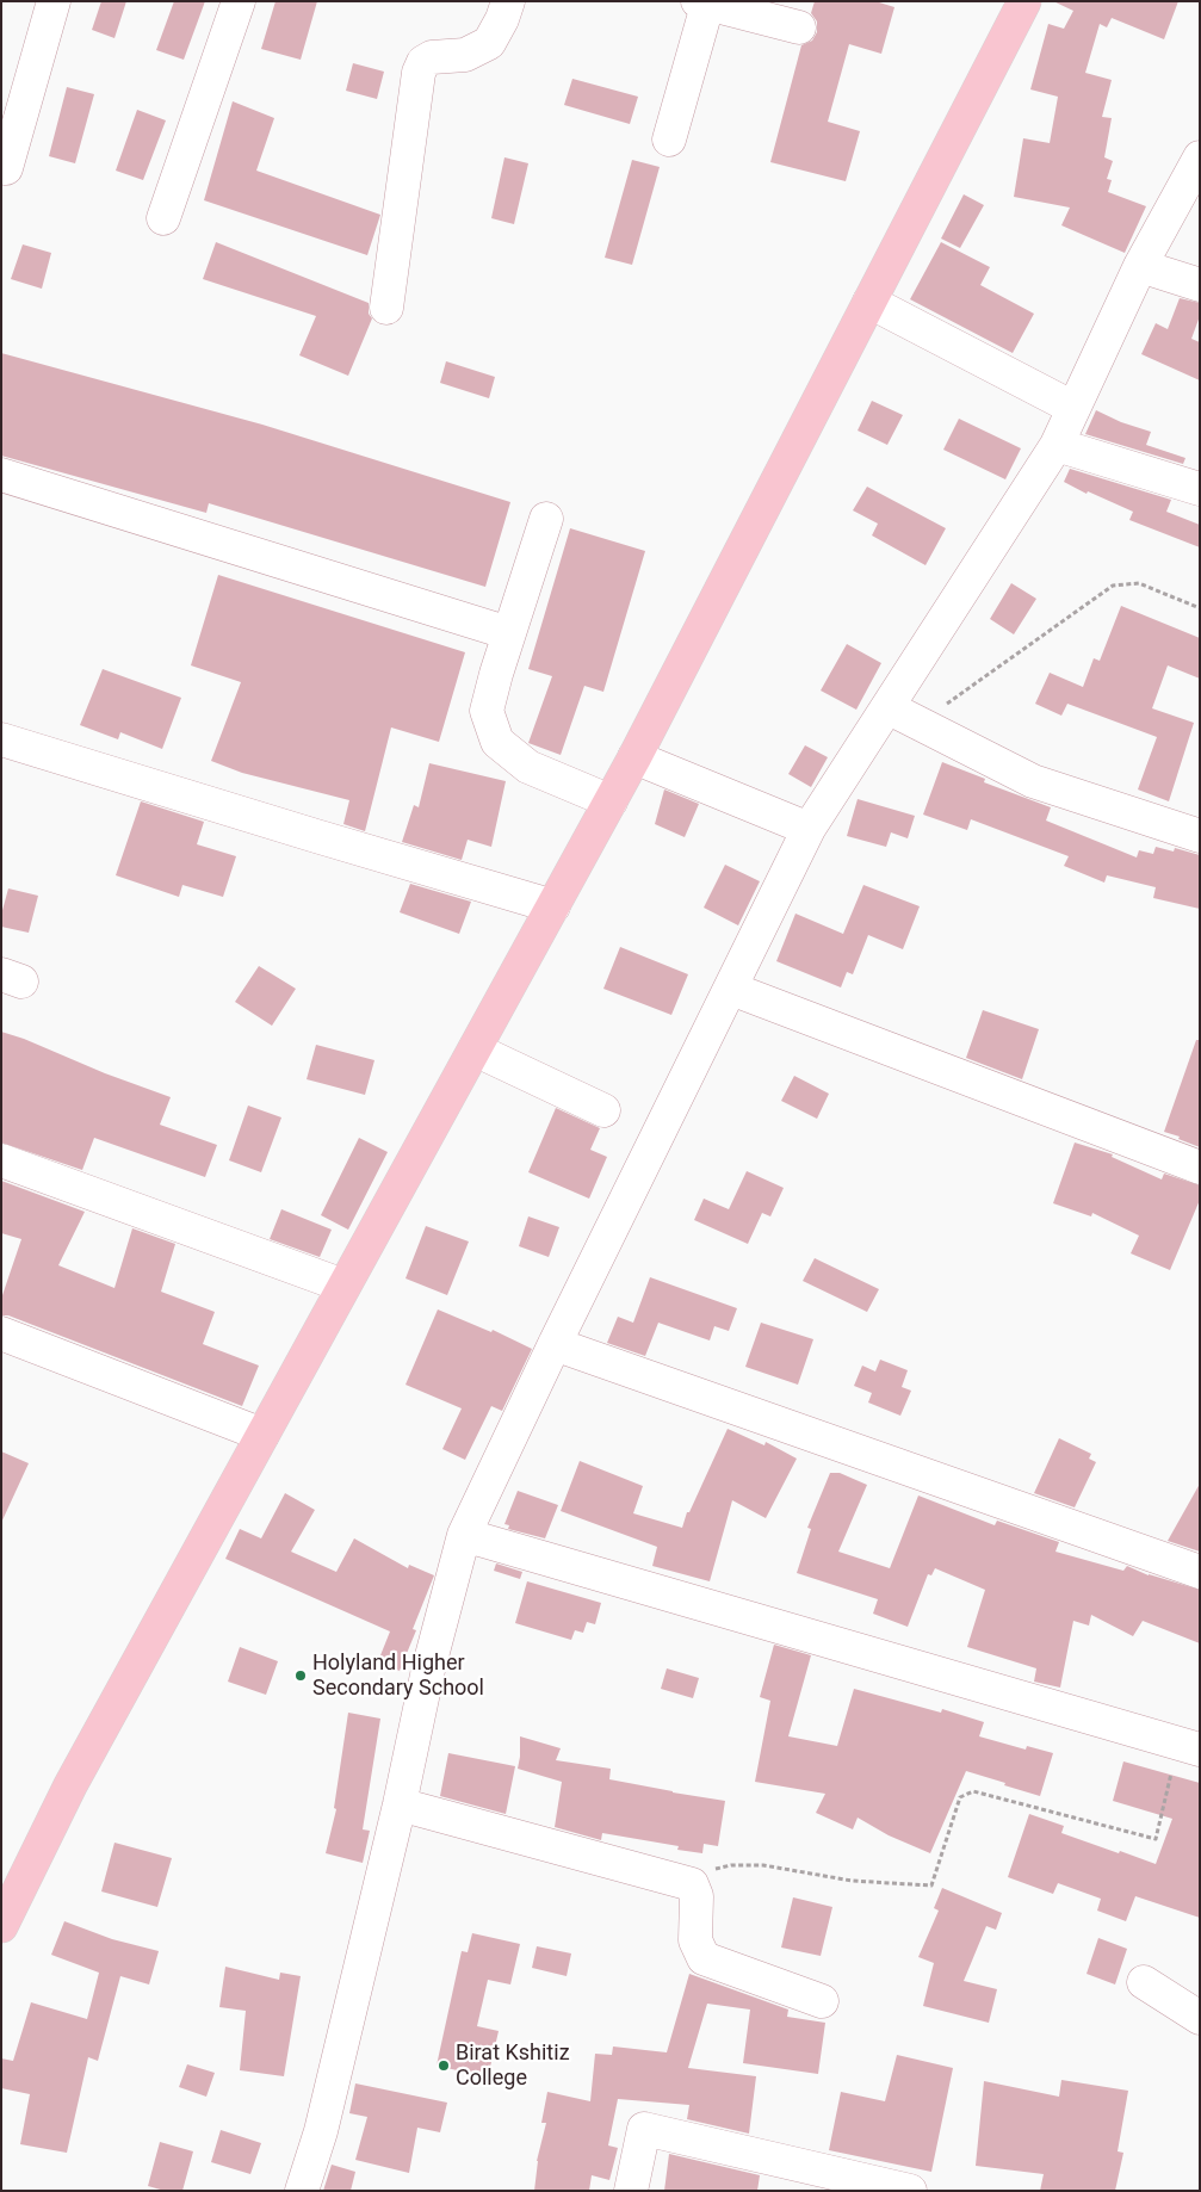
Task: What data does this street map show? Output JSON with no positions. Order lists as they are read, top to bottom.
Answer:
{
  "places": ["Holyland Higher Secondary School", "Birat Kshitiz College"]
}
